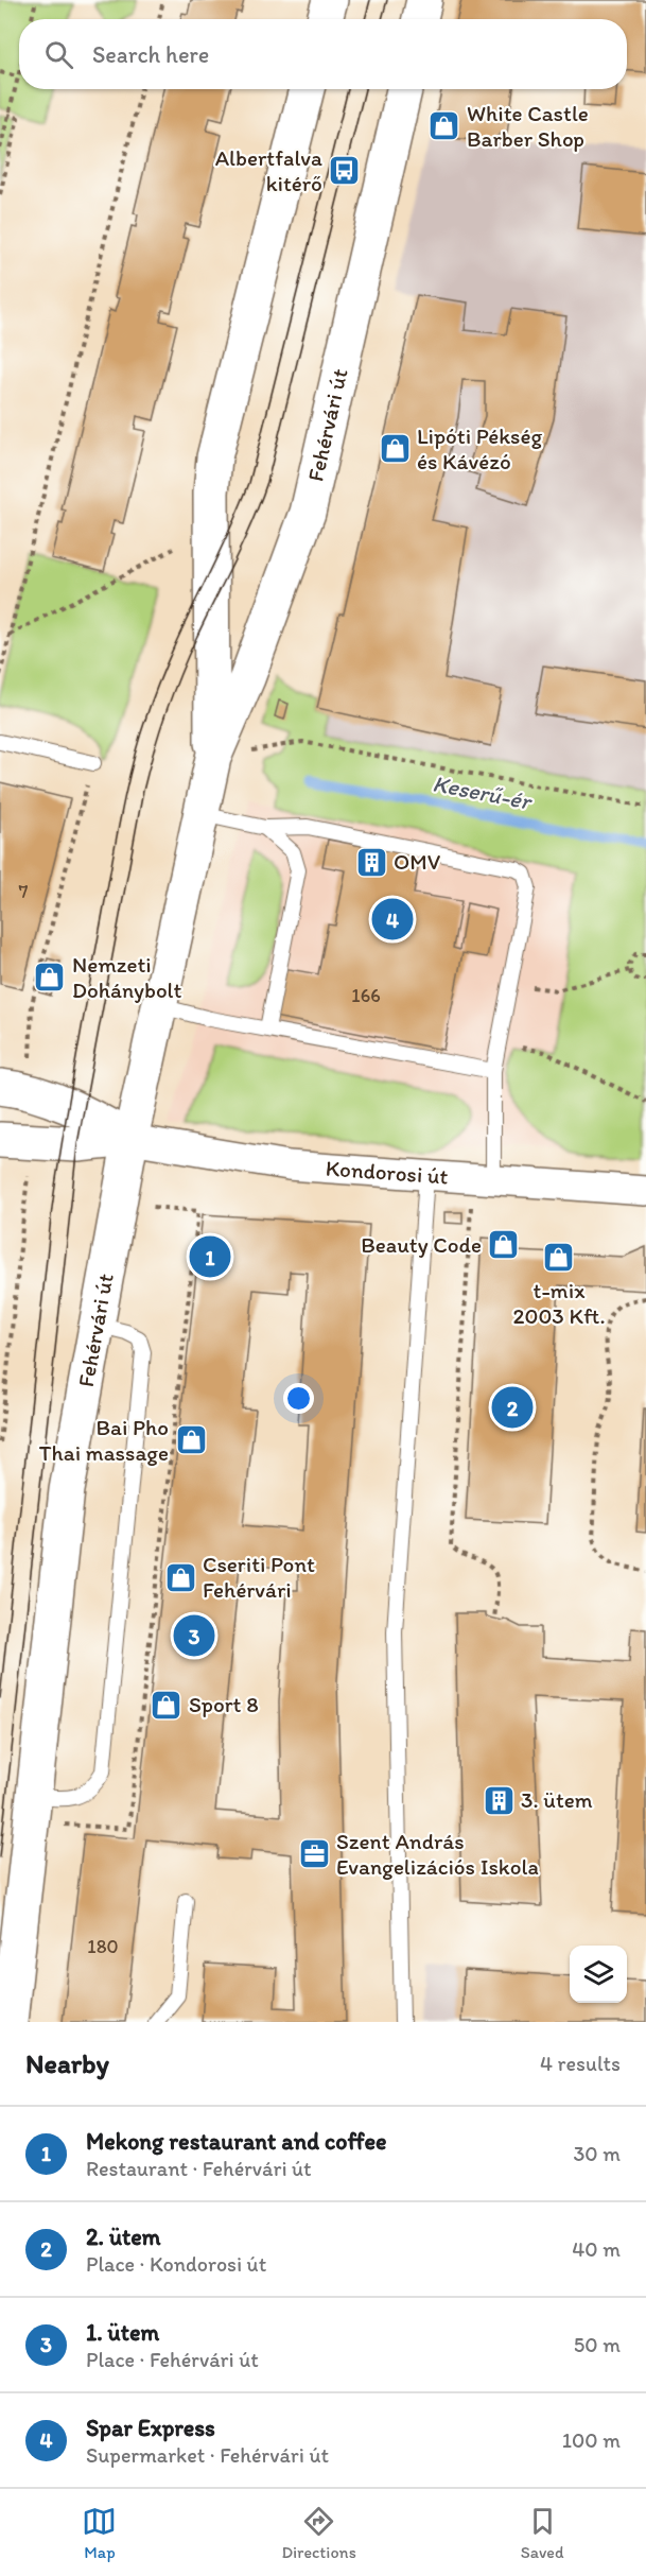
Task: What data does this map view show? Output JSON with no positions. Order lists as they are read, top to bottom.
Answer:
{
  "streets": {
    "street": ["Fehérvári út", "Kondorosi út"]
  },
  "crossings": [
    ["Fehérvári út", "Kondorosi út"]
  ],
  "water": ["Keserű-ér"],
  "places": {
    "shop": [
      "White Castle Barber Shop",
      "Lipóti Pékség és Kávézó",
      "Nemzeti Dohánybolt",
      "Beauty Code",
      "t-mix 2003 Kft.",
      "Bai Pho Thai massage",
      "Cseriti Pont Fehérvári",
      "Sport 8"
    ],
    "bus stop": ["Albertfalva kitérő"],
    "building": ["OMV", "3. ütem"],
    "office": ["Szent András Evangelizációs Iskola"]
  },
  "house_numbers": ["7", "166", "180"],
  "page": {
    "search": "Search here",
    "pins": [
      "4",
      "1",
      "2",
      "3"
    ],
    "heading": ["Nearby", "4 results"],
    "list": [
      {
        "mark": "1",
        "name": "Mekong restaurant and coffee",
        "note": "Restaurant · Fehérvári út",
        "value": "30 m"
      },
      {
        "mark": "2",
        "name": "2. ütem",
        "note": "Place · Kondorosi út",
        "value": "40 m"
      },
      {
        "mark": "3",
        "name": "1. ütem",
        "note": "Place · Fehérvári út",
        "value": "50 m"
      },
      {
        "mark": "4",
        "name": "Spar Express",
        "note": "Supermarket · Fehérvári út",
        "value": "100 m"
      }
    ],
    "nav": ["Map", "Directions", "Saved"]
  }
}
